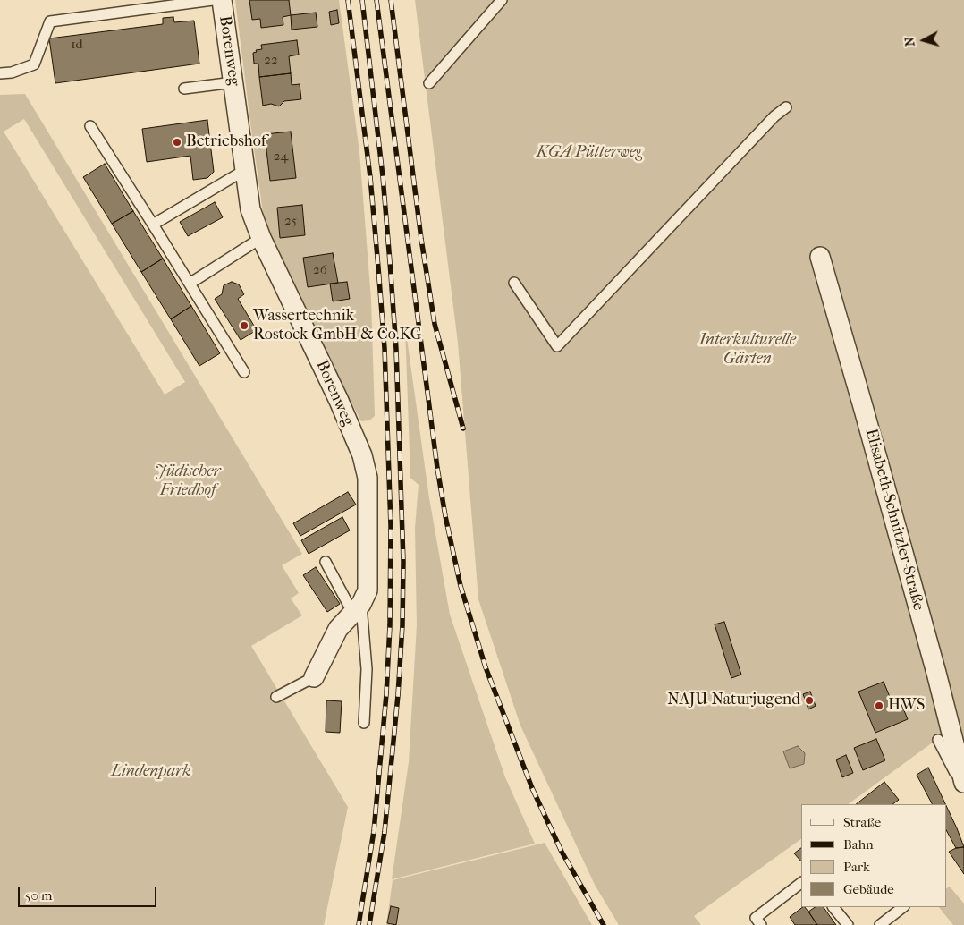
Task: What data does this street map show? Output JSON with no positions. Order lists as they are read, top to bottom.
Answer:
{
  "streets": {
    "street": ["Borenweg", "Elisabeth-Schnitzler-Straße"]
  },
  "parks": [
    "KGA Pütterweg",
    "Interkulturelle Gärten",
    "Jüdischer Friedhof",
    "Lindenpark"
  ],
  "places": [
    "Betriebshof",
    "Wassertechnik Rostock GmbH & Co.KG",
    "NAJU Naturjugend",
    "HWS"
  ],
  "house_numbers": [
    "1d",
    "22",
    "24",
    "25",
    "26"
  ],
  "legend": [
    "Straße",
    "Bahn",
    "Park",
    "Gebäude"
  ],
  "scale_bar": "50 m",
  "north": "left"
}
